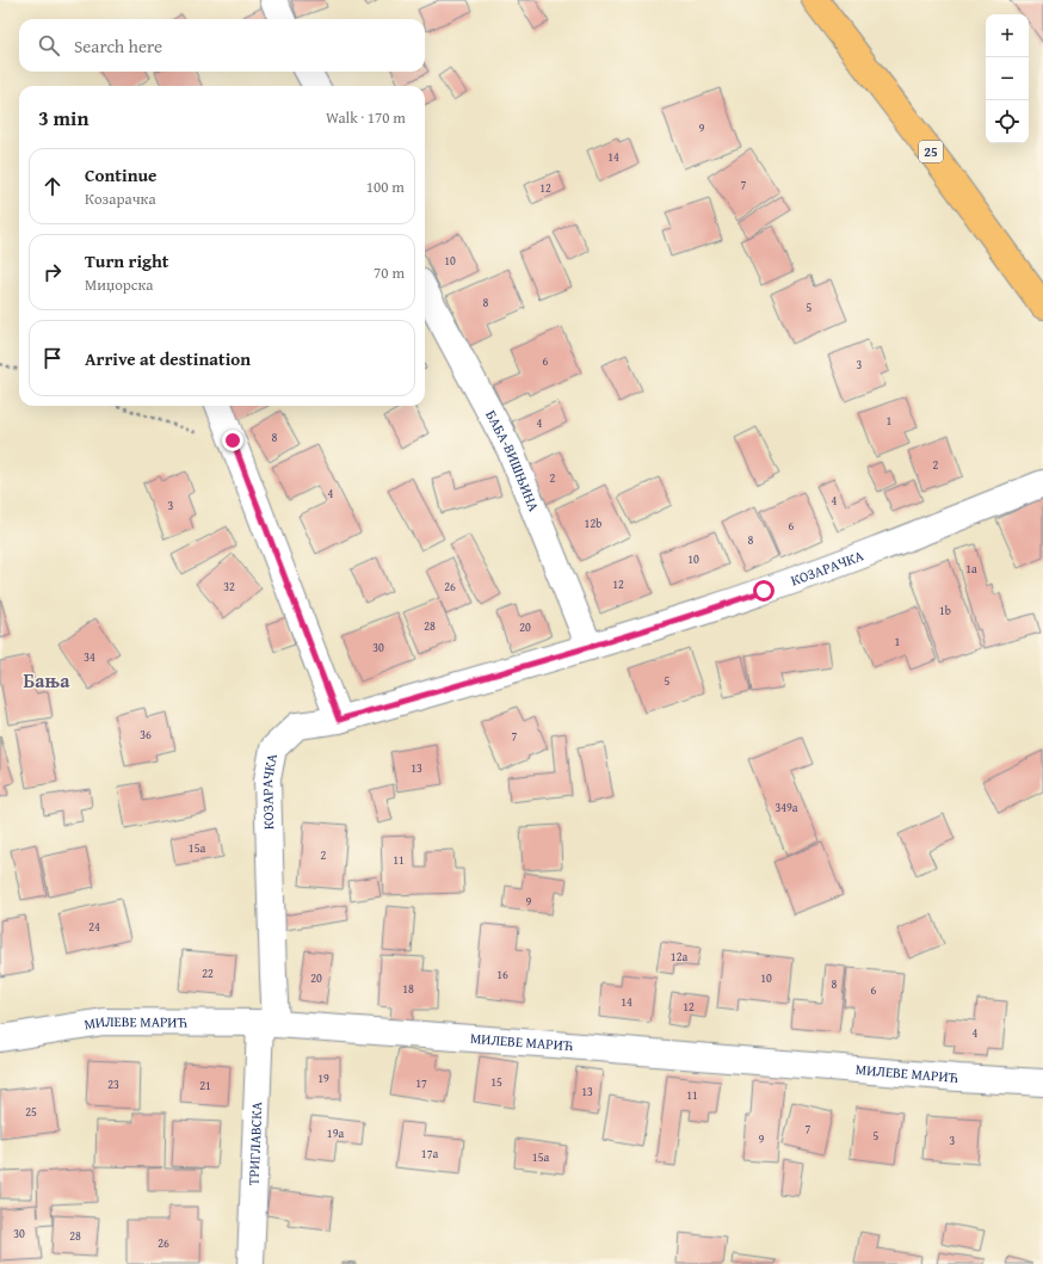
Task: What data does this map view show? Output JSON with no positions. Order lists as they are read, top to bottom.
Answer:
{
  "streets": {
    "main road": ["25"],
    "street": [
      "БАБА-ВИШЊИНА",
      "КОЗАРАЧКА",
      "МИЛЕВЕ МАРИЋ",
      "ТРИГЛАВСКА"
    ]
  },
  "crossings": [
    ["БАБА-ВИШЊИНА", "КОЗАРАЧКА"],
    ["КОЗАРАЧКА", "МИЛЕВЕ МАРИЋ"],
    ["КОЗАРАЧКА", "ТРИГЛАВСКА"],
    ["МИЛЕВЕ МАРИЋ", "ТРИГЛАВСКА"]
  ],
  "districts": ["Бања"],
  "house_numbers": [
    "9",
    "14",
    "7",
    "12",
    "10",
    "8",
    "5",
    "6",
    "3",
    "1",
    "4",
    "8",
    "2",
    "2",
    "4",
    "4",
    "3",
    "12b",
    "6",
    "8",
    "10",
    "1a",
    "12",
    "32",
    "26",
    "1b",
    "28",
    "20",
    "1",
    "30",
    "34",
    "5",
    "36",
    "7",
    "13",
    "349a",
    "15a",
    "2",
    "11",
    "9",
    "24",
    "12a",
    "22",
    "16",
    "20",
    "10",
    "8",
    "18",
    "6",
    "14",
    "12",
    "4",
    "19",
    "15",
    "17",
    "23",
    "21",
    "13",
    "11",
    "25",
    "7",
    "19a",
    "5",
    "9",
    "3",
    "17a",
    "15a",
    "30",
    "28",
    "26"
  ],
  "page": {
    "map_buttons": ["+", "−"],
    "search": "Search here",
    "heading": ["3 min", "Walk · 170 m"],
    "list": [
      ["Continue", "Козарачка", "100 m"],
      ["Turn right", "Миџорска", "70 m"],
      "Arrive at destination"
    ]
  }
}
